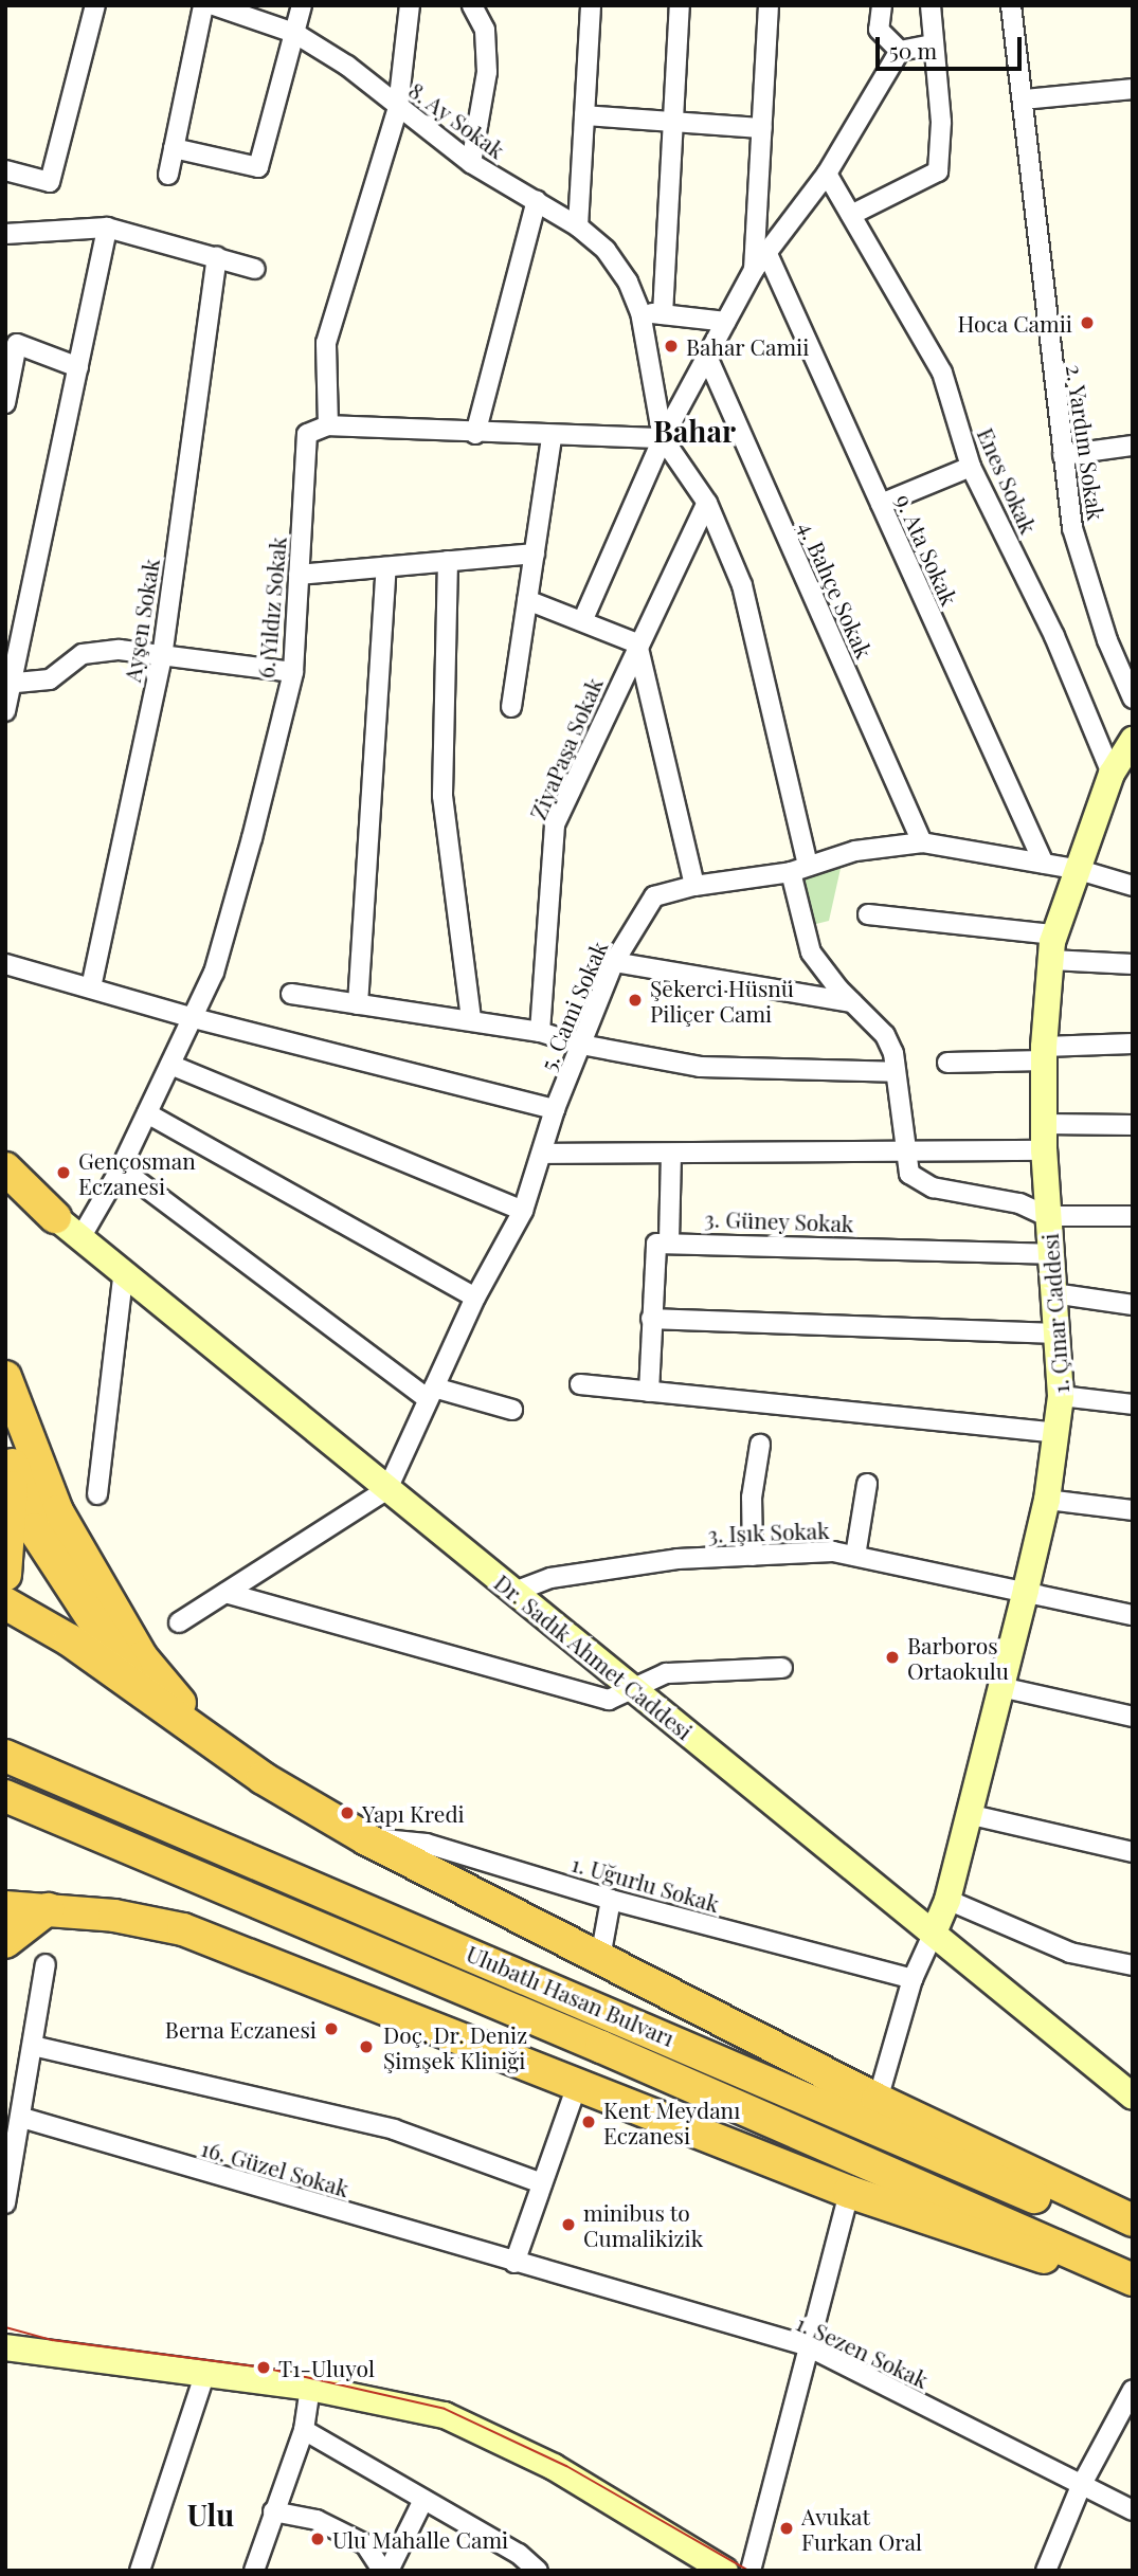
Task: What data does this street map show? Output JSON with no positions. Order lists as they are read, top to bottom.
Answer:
{
  "streets": {
    "highway": ["Ulubatlı Hasan Bulvarı"],
    "main road": ["1. Çınar Caddesi", "Dr. Sadık Ahmet Caddesi"],
    "street": [
      "8. Ay Sokak",
      "2. Yardım Sokak",
      "Enes Sokak",
      "9. Ata Sokak",
      "4. Bahçe Sokak",
      "6. Yıldız Sokak",
      "Ayşen Sokak",
      "ZiyaPaşa Sokak",
      "5. Cami Sokak",
      "3. Güney Sokak",
      "3. Işık Sokak",
      "1. Uğurlu Sokak",
      "16. Güzel Sokak",
      "1. Sezen Sokak"
    ]
  },
  "crossings": [
    ["Enes Sokak", "1. Çınar Caddesi"],
    ["9. Ata Sokak", "5. Cami Sokak"],
    ["4. Bahçe Sokak", "5. Cami Sokak"],
    ["6. Yıldız Sokak", "Dr. Sadık Ahmet Caddesi"],
    ["5. Cami Sokak", "1. Çınar Caddesi"],
    ["5. Cami Sokak", "Dr. Sadık Ahmet Caddesi"],
    ["3. Güney Sokak", "1. Çınar Caddesi"],
    ["1. Çınar Caddesi", "3. Işık Sokak"],
    ["1. Çınar Caddesi", "Dr. Sadık Ahmet Caddesi"],
    ["3. Işık Sokak", "Dr. Sadık Ahmet Caddesi"],
    ["16. Güzel Sokak", "1. Sezen Sokak"]
  ],
  "districts": ["Bahar", "Ulu"],
  "places": [
    "Hoca Camii",
    "Bahar Camii",
    "Şekerci Hüsnü Piliçer Cami",
    "Gençosman Eczanesi",
    "Barboros Ortaokulu",
    "Yapı Kredi",
    "Berna Eczanesi",
    "Doç. Dr. Deniz Şimşek Kliniği",
    "Kent Meydanı Eczanesi",
    "minibus to Cumalikizik",
    "T1-Uluyol",
    "Avukat Furkan Oral",
    "Ulu Mahalle Cami"
  ],
  "scale_bar": "50 m"
}
